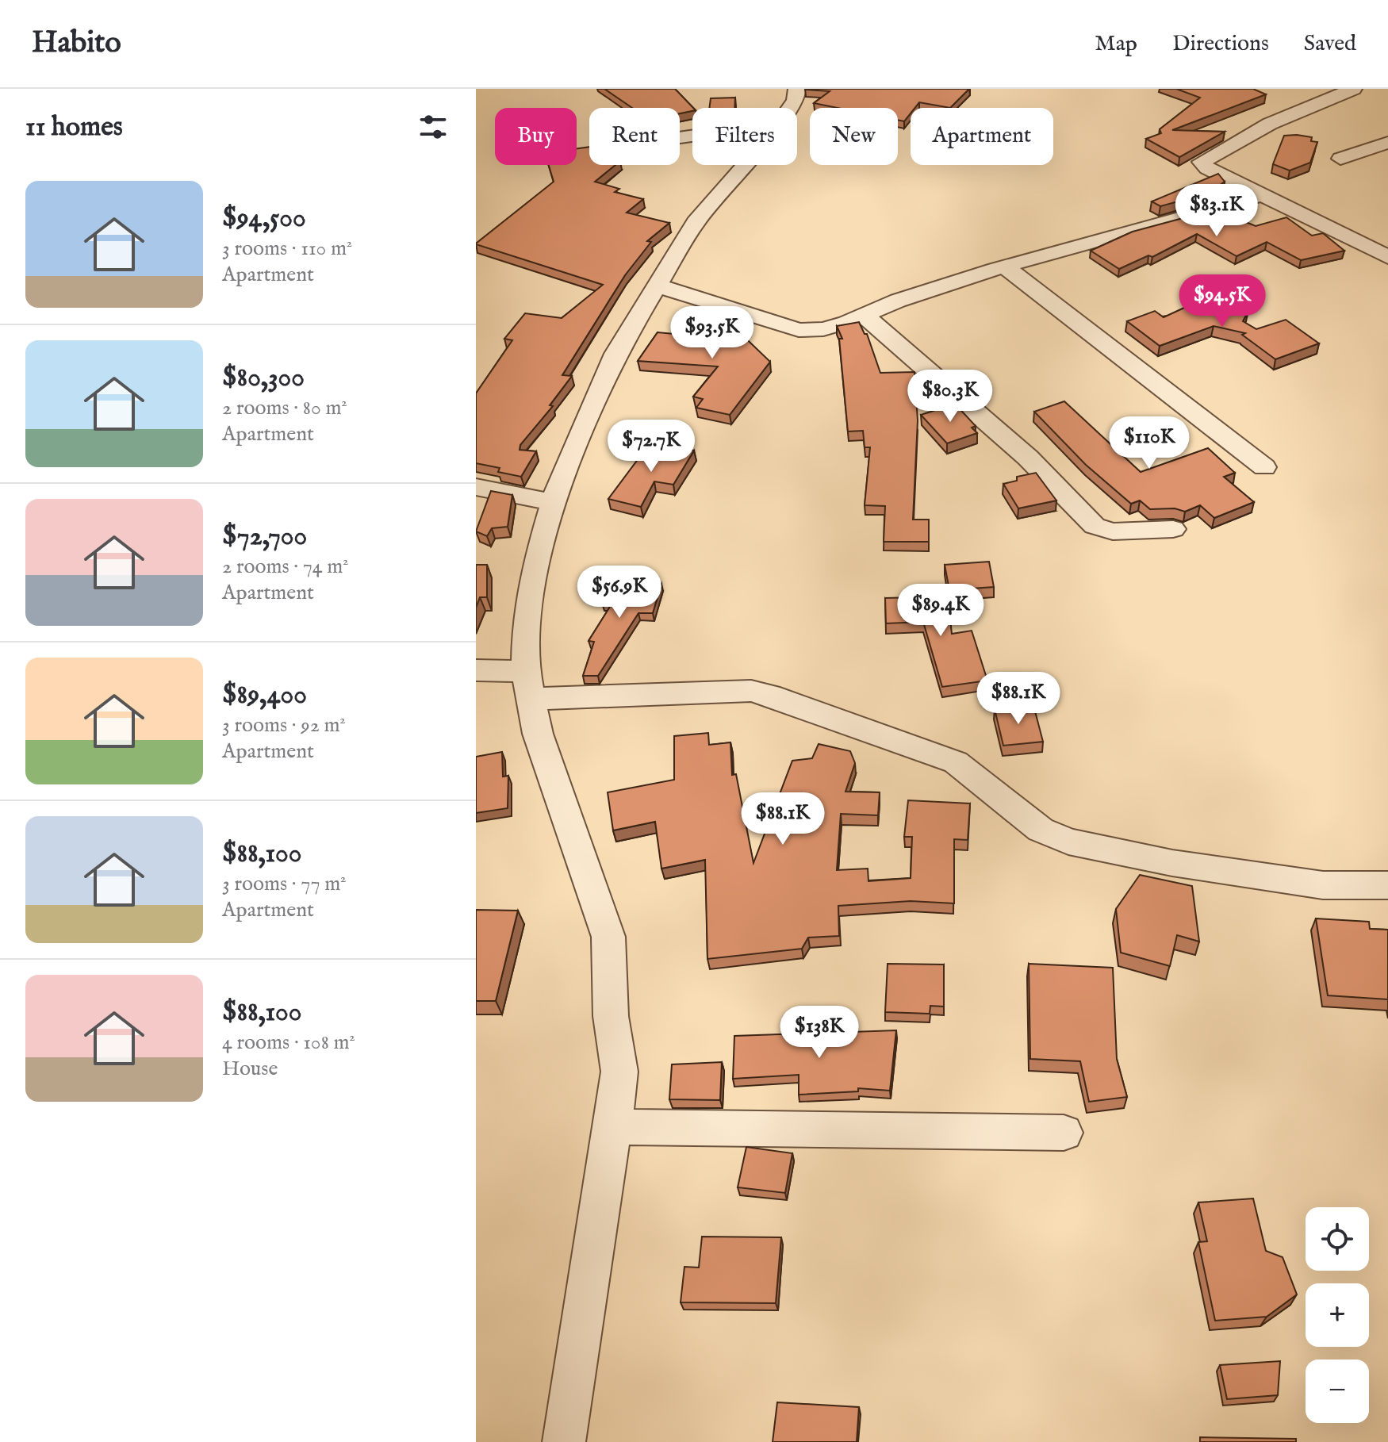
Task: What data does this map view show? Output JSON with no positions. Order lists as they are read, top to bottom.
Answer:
{
  "page": {
    "header": "Habito",
    "nav": ["Map", "Directions", "Saved"],
    "heading": "11 homes",
    "chip": [
      "Buy",
      "Rent",
      "Filters",
      "New",
      "Apartment"
    ],
    "list": [
      {
        "name": "$94,500",
        "note": "3 rooms · 110 m² · Apartment"
      },
      {
        "name": "$80,300",
        "note": "2 rooms · 80 m² · Apartment"
      },
      {
        "name": "$72,700",
        "note": "2 rooms · 74 m² · Apartment"
      },
      {
        "name": "$89,400",
        "note": "3 rooms · 92 m² · Apartment"
      },
      {
        "name": "$88,100",
        "note": "3 rooms · 77 m² · Apartment"
      },
      {
        "name": "$88,100",
        "note": "4 rooms · 108 m² · House"
      }
    ],
    "price": [
      "$83.1K",
      "$94.5K",
      "$93.5K",
      "$80.3K",
      "$110K",
      "$72.7K",
      "$56.9K",
      "$89.4K",
      "$88.1K",
      "$88.1K",
      "$138K"
    ],
    "map_buttons": ["+", "−"]
  }
}
